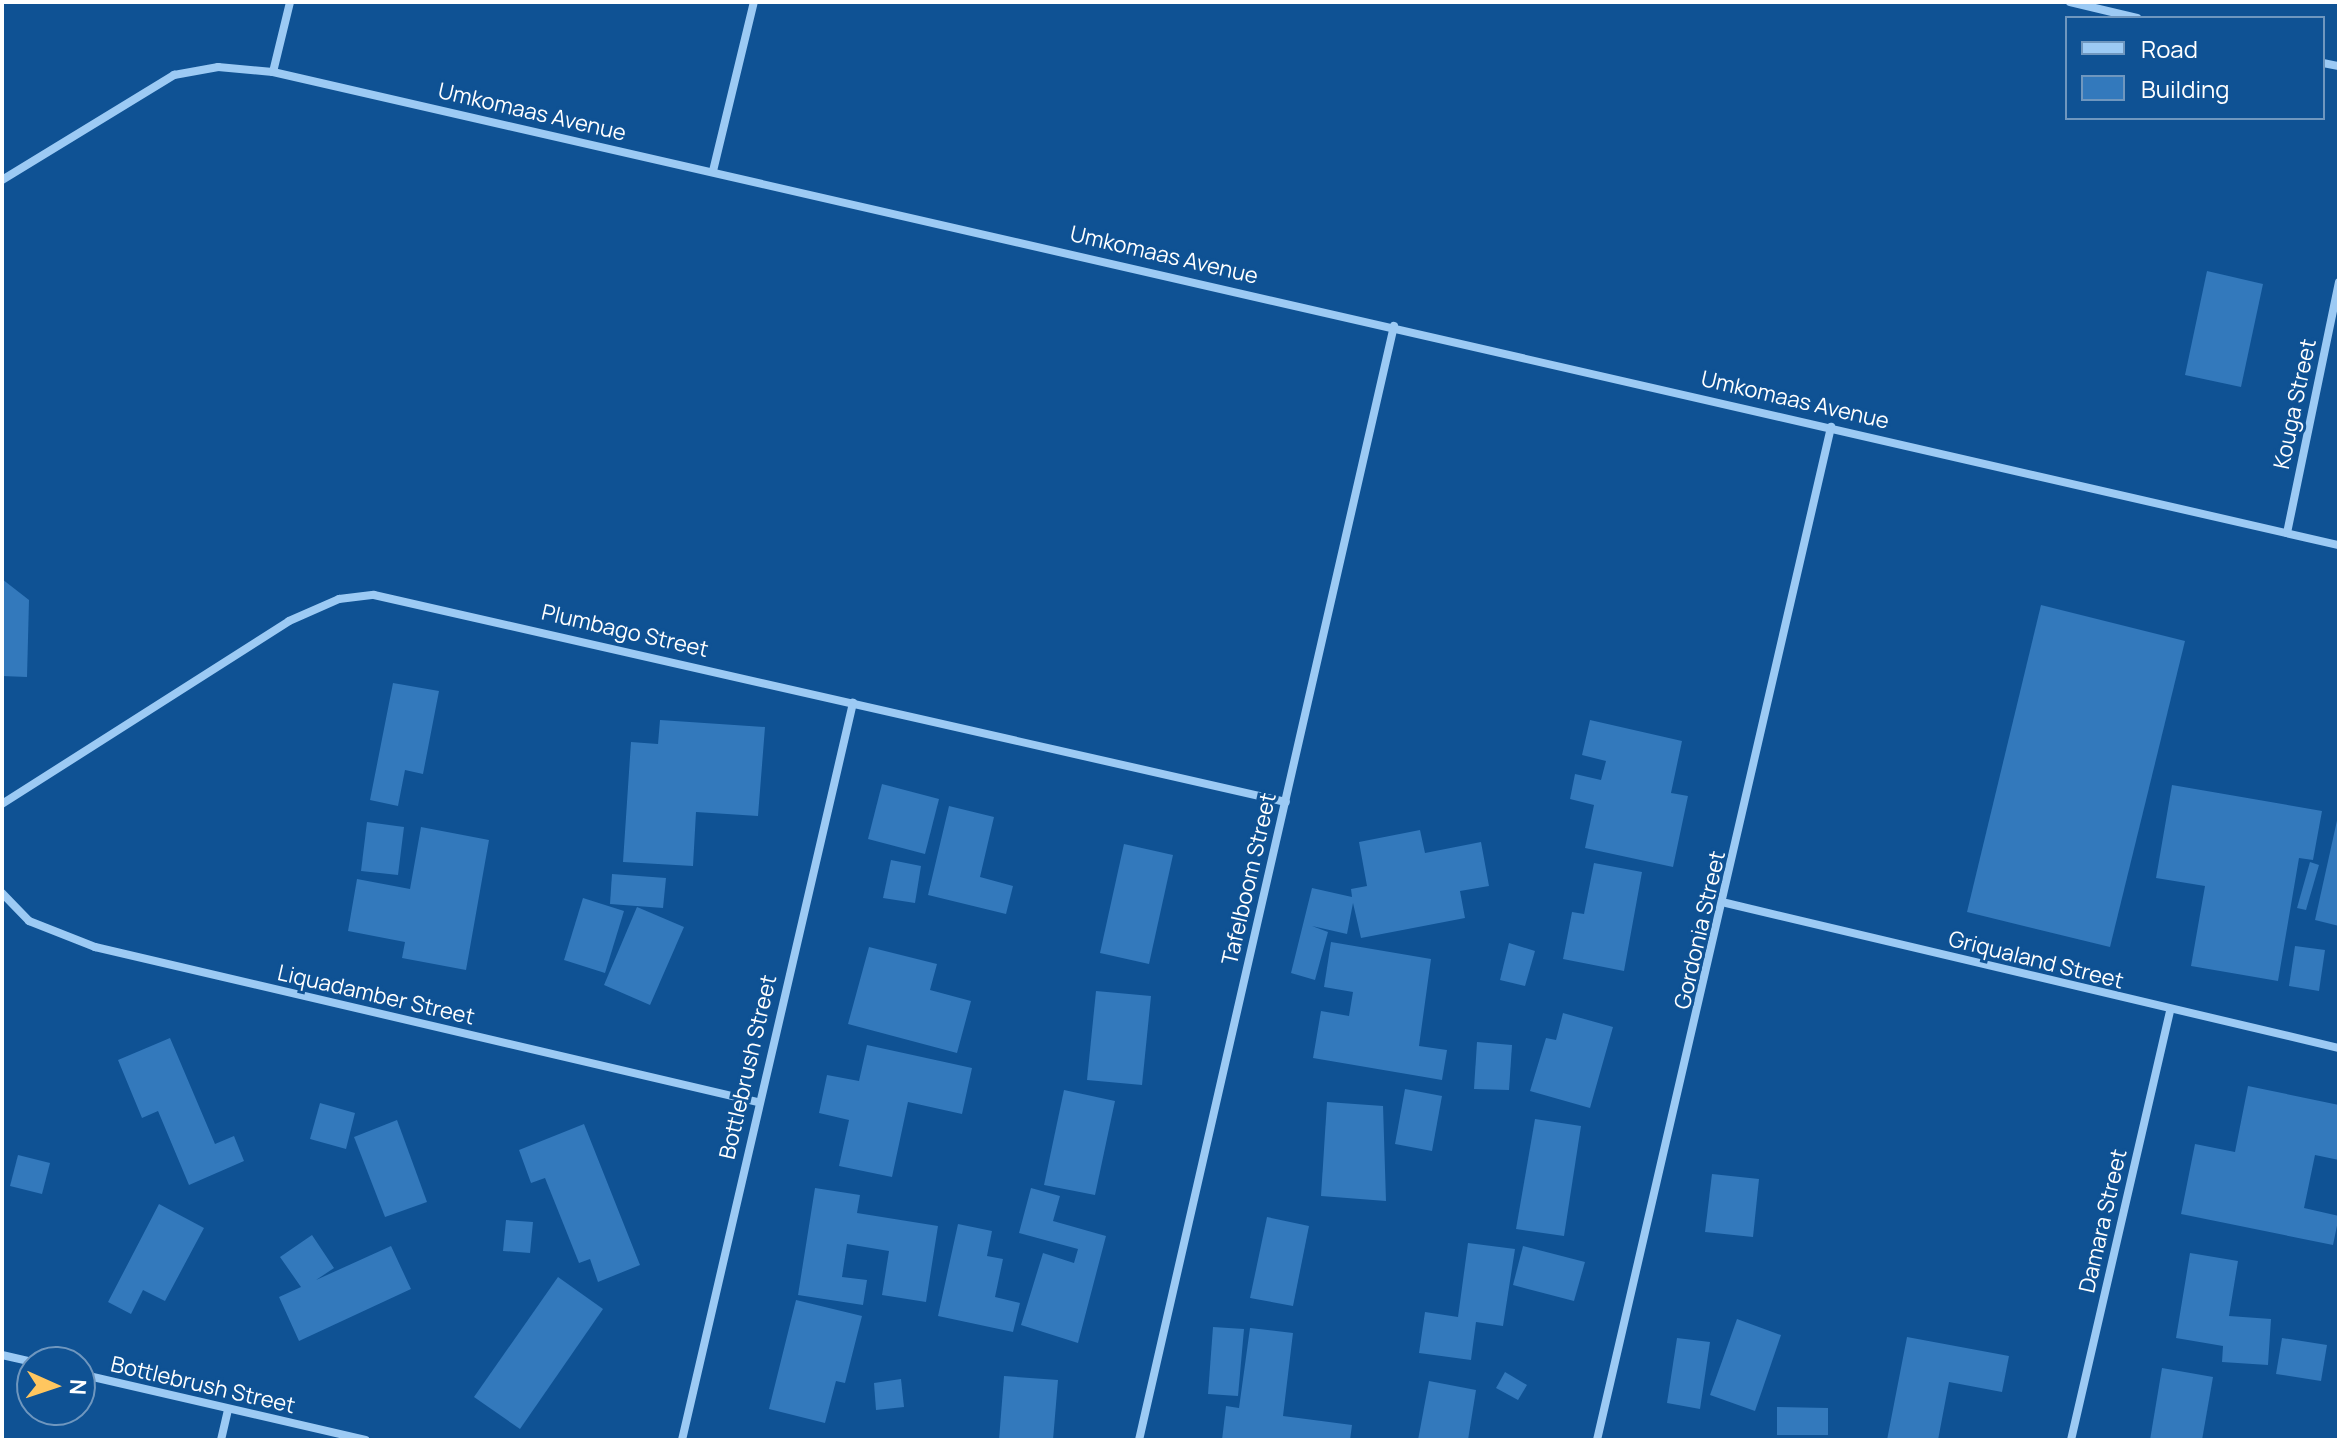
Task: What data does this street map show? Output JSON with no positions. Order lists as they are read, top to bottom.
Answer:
{
  "streets": {
    "street": [
      "Umkomaas Avenue",
      "Kouga Street",
      "Plumbago Street",
      "Tafelboom Street",
      "Gordonia Street",
      "Griqualand Street",
      "Liquadamber Street",
      "Bottlebrush Street",
      "Damara Street"
    ]
  },
  "crossings": [
    ["Umkomaas Avenue", "Kouga Street"],
    ["Umkomaas Avenue", "Tafelboom Street"],
    ["Umkomaas Avenue", "Gordonia Street"],
    ["Plumbago Street", "Tafelboom Street"],
    ["Plumbago Street", "Bottlebrush Street"],
    ["Gordonia Street", "Griqualand Street"],
    ["Griqualand Street", "Damara Street"],
    ["Liquadamber Street", "Bottlebrush Street"]
  ],
  "legend": ["Road", "Building"],
  "north": "right"
}
